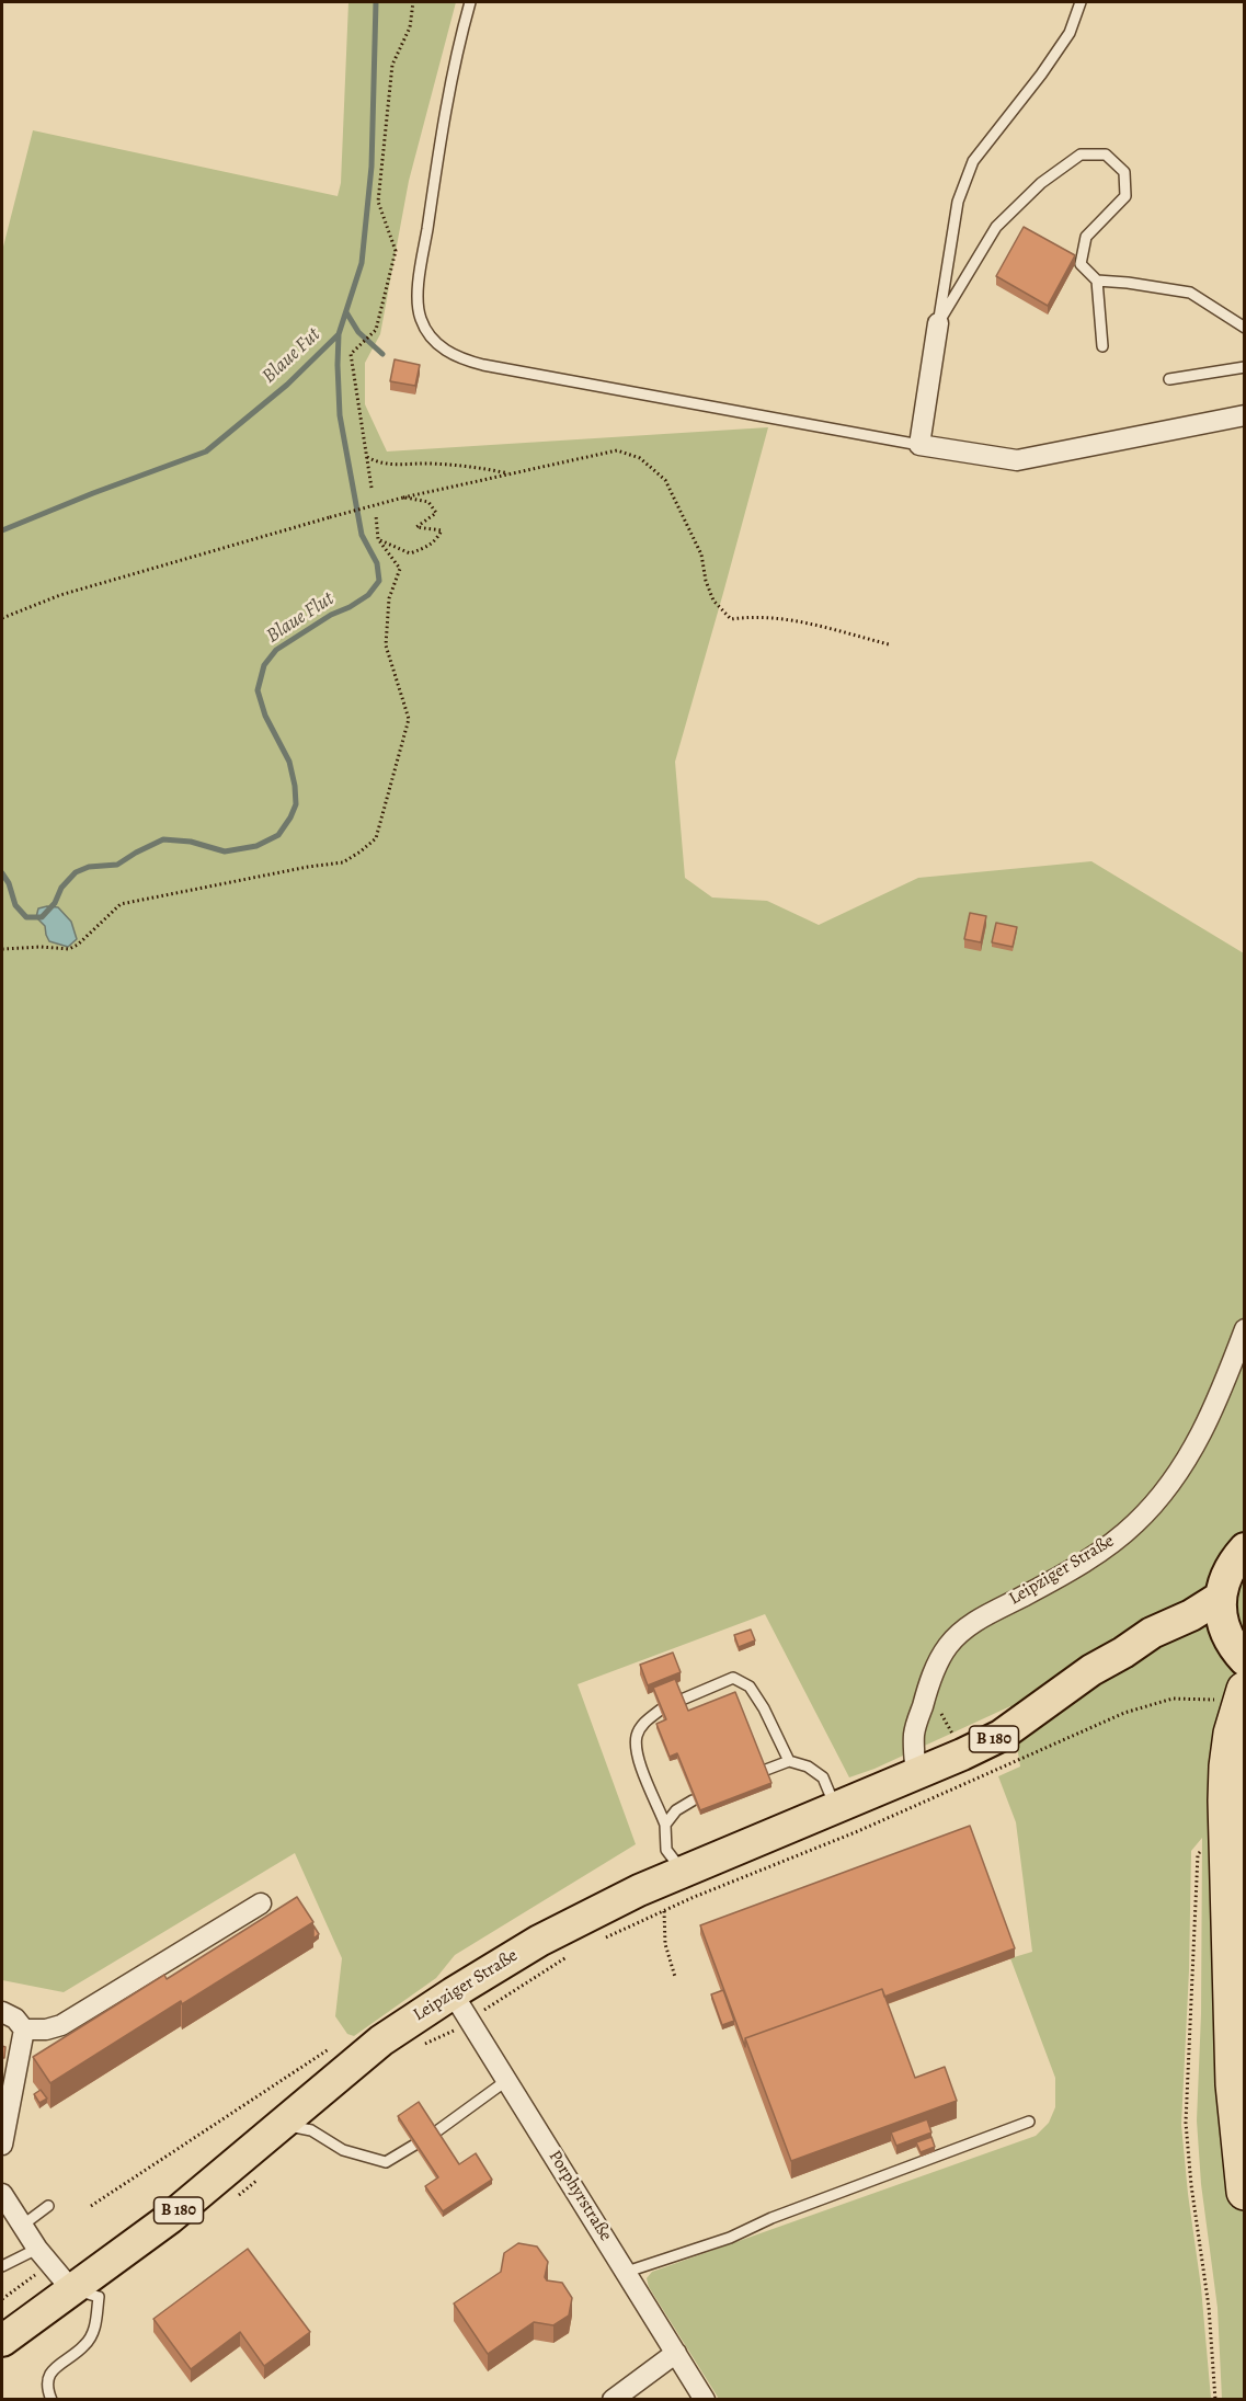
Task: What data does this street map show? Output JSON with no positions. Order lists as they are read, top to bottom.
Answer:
{
  "streets": {
    "main road": ["Leipziger Straße", "B 180"],
    "street": ["Porphyrstraße"]
  },
  "crossings": [
    ["Leipziger Straße", "B 180"],
    ["Leipziger Straße", "Porphyrstraße"]
  ],
  "water": ["Blaue Fut", "Blaue Flut"]
}
